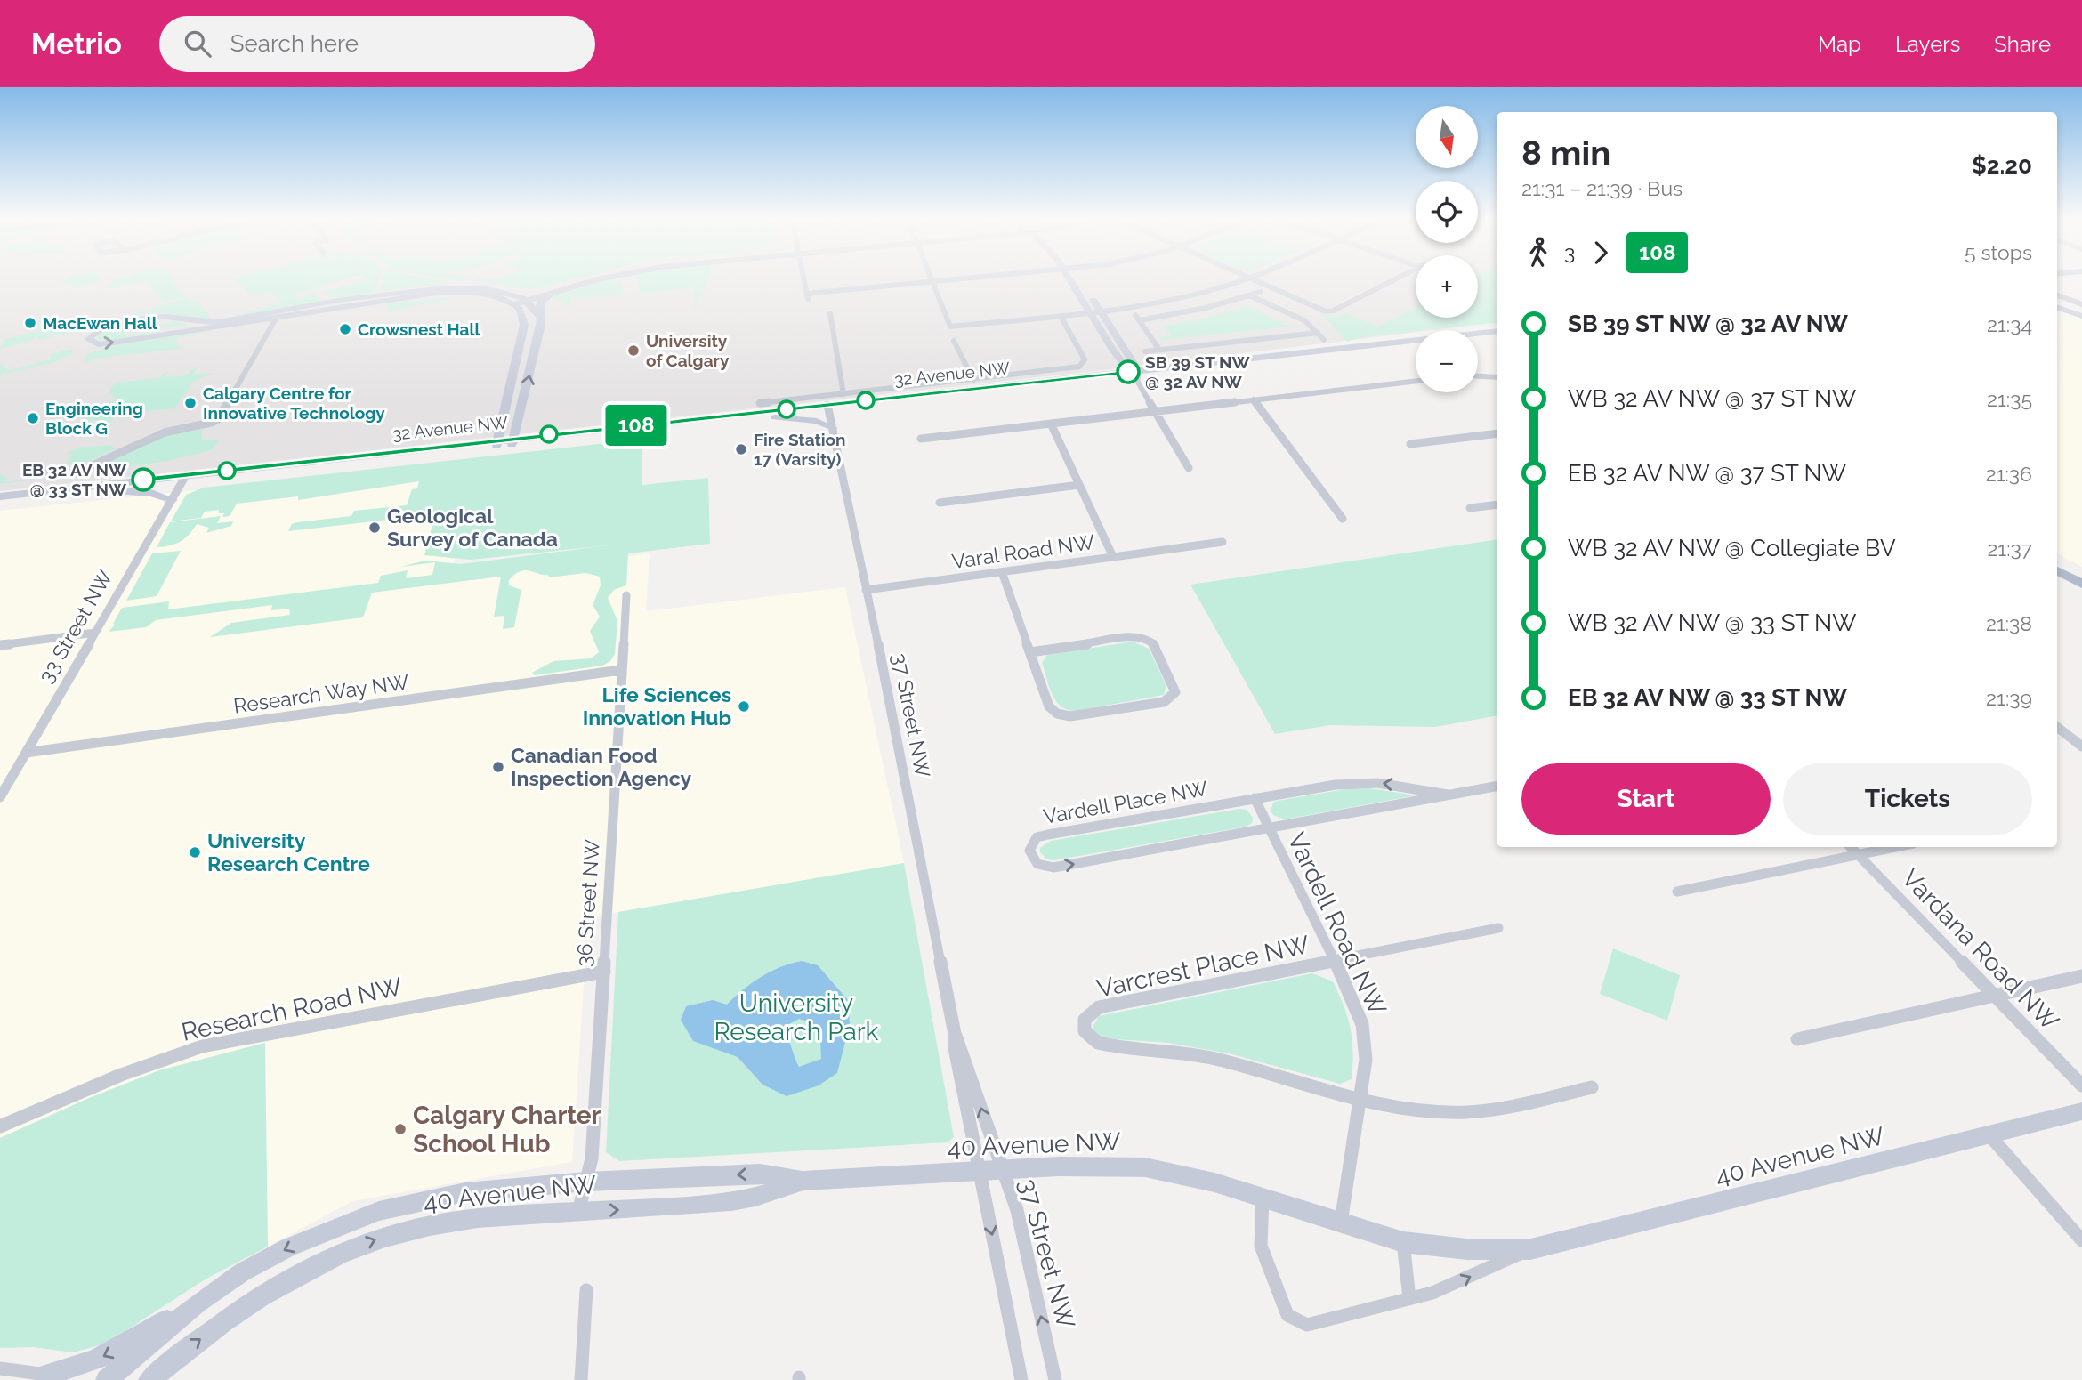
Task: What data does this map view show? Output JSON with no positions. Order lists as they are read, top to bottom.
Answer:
{
  "streets": {
    "street": [
      "32 Avenue NW",
      "Varal Road NW",
      "33 Street NW",
      "Research Way NW",
      "37 Street NW",
      "Vardell Place NW",
      "36 Street NW",
      "Vardell Road NW",
      "Vardana Road NW",
      "Varcrest Place NW",
      "Research Road NW",
      "40 Avenue NW"
    ]
  },
  "crossings": [
    ["32 Avenue NW", "33 Street NW"],
    ["32 Avenue NW", "37 Street NW"],
    ["Varal Road NW", "37 Street NW"],
    ["33 Street NW", "Research Way NW"],
    ["Research Way NW", "36 Street NW"],
    ["37 Street NW", "40 Avenue NW"],
    ["Vardell Place NW", "Vardell Road NW"],
    ["36 Street NW", "Research Road NW"],
    ["36 Street NW", "40 Avenue NW"],
    ["Vardell Road NW", "Varcrest Place NW"],
    ["Vardell Road NW", "40 Avenue NW"]
  ],
  "parks": ["University Research Park"],
  "places": [
    "MacEwan Hall",
    "Crowsnest Hall",
    "University of Calgary",
    "SB 39 ST NW @ 32 AV NW",
    "Calgary Centre for Innovative Technology",
    "Engineering Block G",
    "Fire Station 17 (Varsity)",
    "EB 32 AV NW @ 33 ST NW",
    "Geological Survey of Canada",
    "Life Sciences Innovation Hub",
    "Canadian Food Inspection Agency",
    "University Research Centre",
    "Calgary Charter School Hub"
  ],
  "lines": ["bus line 108"],
  "north": "bottom",
  "page": {
    "header": "Metrio",
    "search": "Search here",
    "nav": ["Map", "Layers", "Share"],
    "on_map": "108",
    "map_buttons": ["+", "−"],
    "heading": ["8 min", "21:31 – 21:39 · Bus", "$2.20"],
    "legs": ["3", "108", "5 stops"],
    "list": [
      {
        "name": "SB 39 ST NW @ 32 AV NW",
        "value": "21:34"
      },
      {
        "name": "WB 32 AV NW @ 37 ST NW",
        "value": "21:35"
      },
      {
        "name": "EB 32 AV NW @ 37 ST NW",
        "value": "21:36"
      },
      {
        "name": "WB 32 AV NW @ Collegiate BV",
        "value": "21:37"
      },
      {
        "name": "WB 32 AV NW @ 33 ST NW",
        "value": "21:38"
      },
      {
        "name": "EB 32 AV NW @ 33 ST NW",
        "value": "21:39"
      }
    ],
    "buttons": ["Start", "Tickets"]
  }
}
